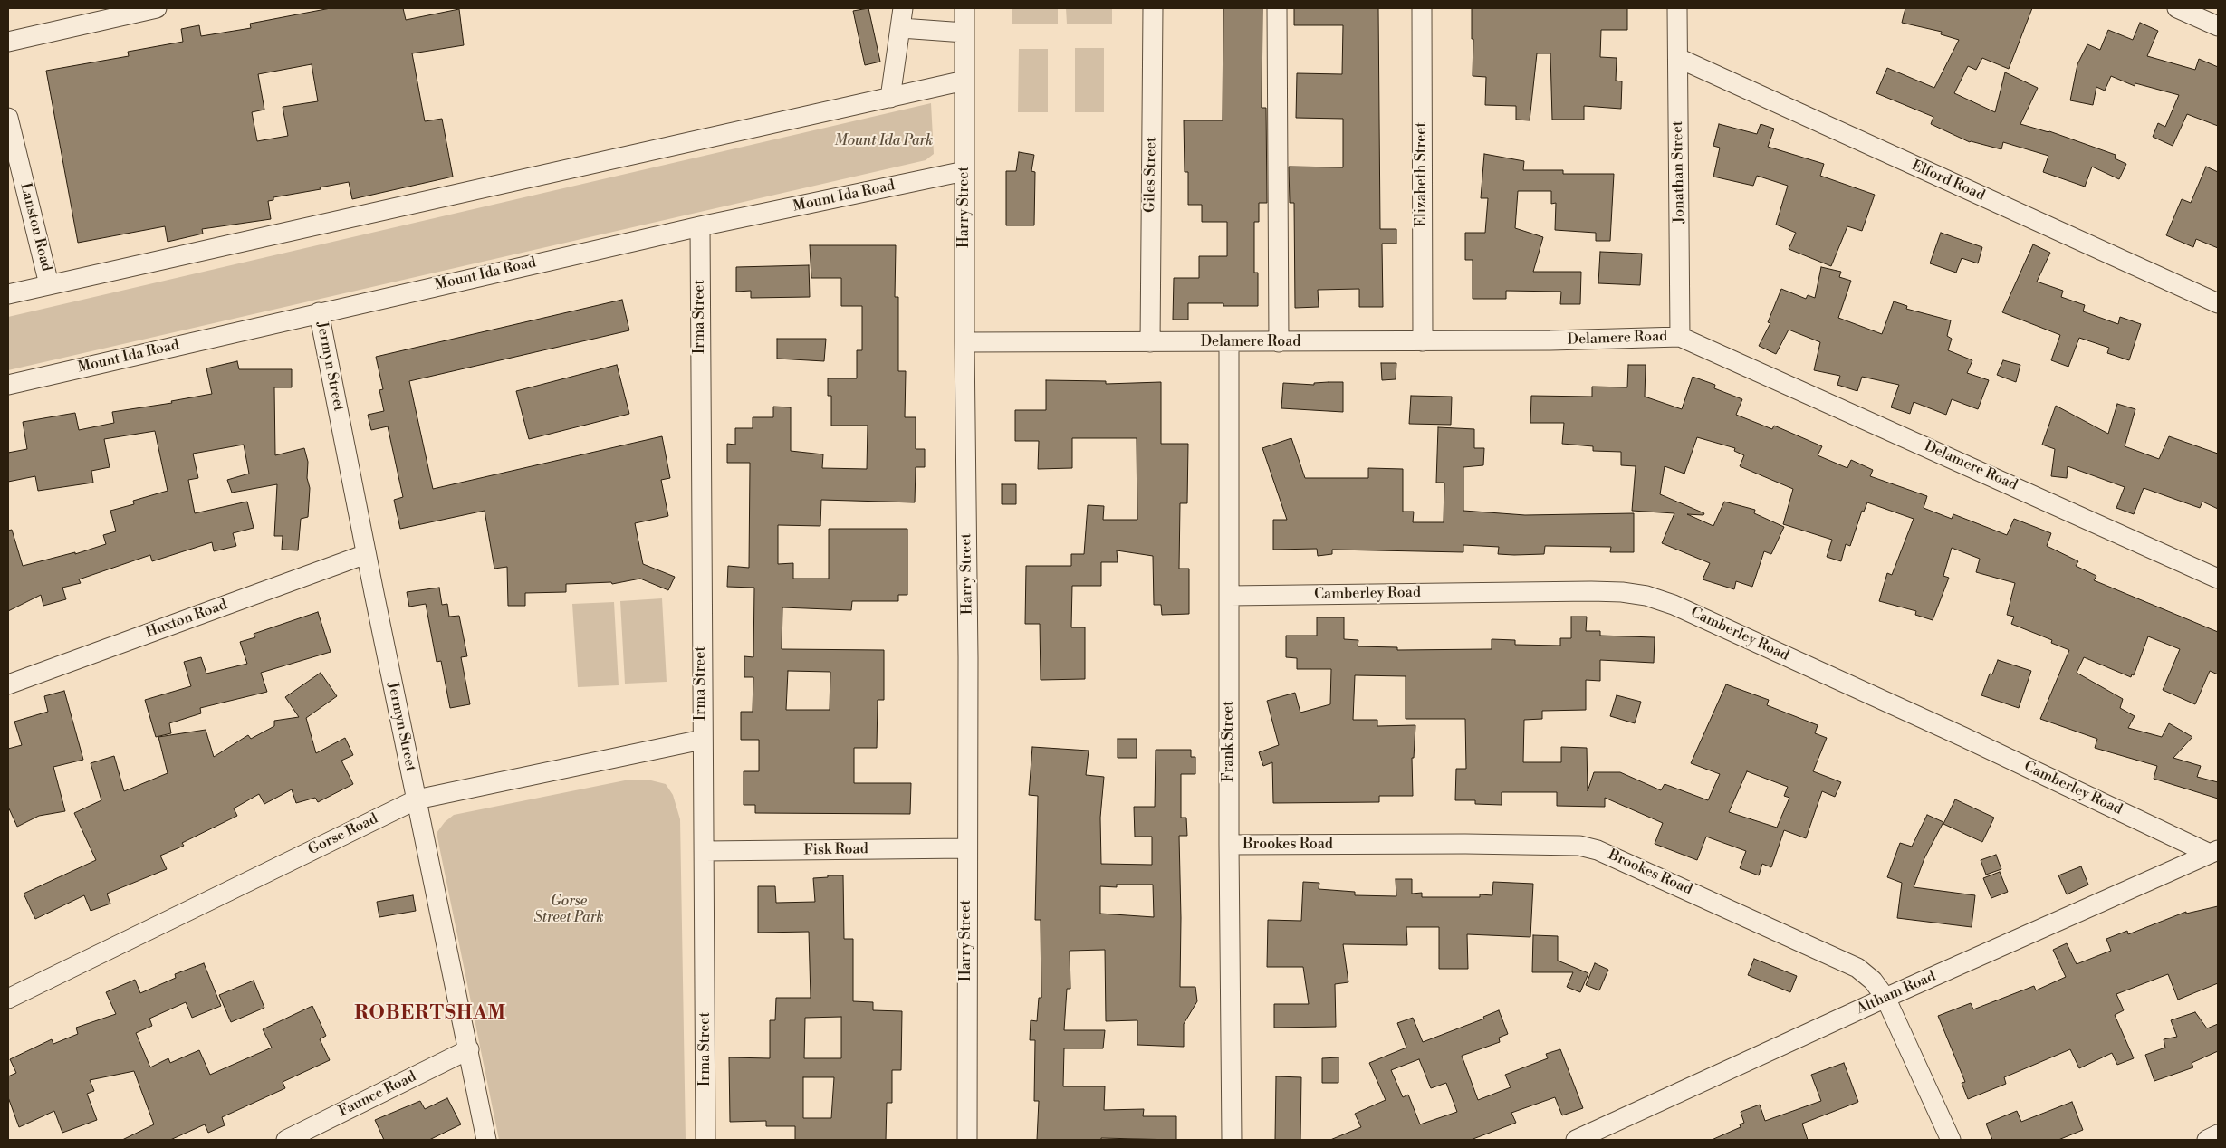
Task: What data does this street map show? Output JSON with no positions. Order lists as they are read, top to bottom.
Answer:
{
  "streets": {
    "street": [
      "Jonathan Street",
      "Giles Street",
      "Elizabeth Street",
      "Elford Road",
      "Mount Ida Road",
      "Harry Street",
      "Lanston Road",
      "Irma Street",
      "Delamere Road",
      "Jermyn Street",
      "Camberley Road",
      "Huxton Road",
      "Frank Street",
      "Gorse Road",
      "Brookes Road",
      "Fisk Road",
      "Altham Road",
      "Faunce Road"
    ]
  },
  "crossings": [
    ["Jonathan Street", "Elford Road"],
    ["Jonathan Street", "Delamere Road"],
    ["Giles Street", "Delamere Road"],
    ["Elizabeth Street", "Delamere Road"],
    ["Mount Ida Road", "Harry Street"],
    ["Mount Ida Road", "Irma Street"],
    ["Mount Ida Road", "Jermyn Street"],
    ["Harry Street", "Delamere Road"],
    ["Harry Street", "Fisk Road"],
    ["Irma Street", "Gorse Road"],
    ["Irma Street", "Fisk Road"],
    ["Delamere Road", "Frank Street"],
    ["Jermyn Street", "Huxton Road"],
    ["Jermyn Street", "Gorse Road"],
    ["Jermyn Street", "Faunce Road"],
    ["Camberley Road", "Frank Street"],
    ["Camberley Road", "Altham Road"],
    ["Frank Street", "Brookes Road"],
    ["Brookes Road", "Altham Road"]
  ],
  "districts": ["ROBERTSHAM"],
  "parks": ["Mount Ida Park", "Gorse Street Park"]
}
